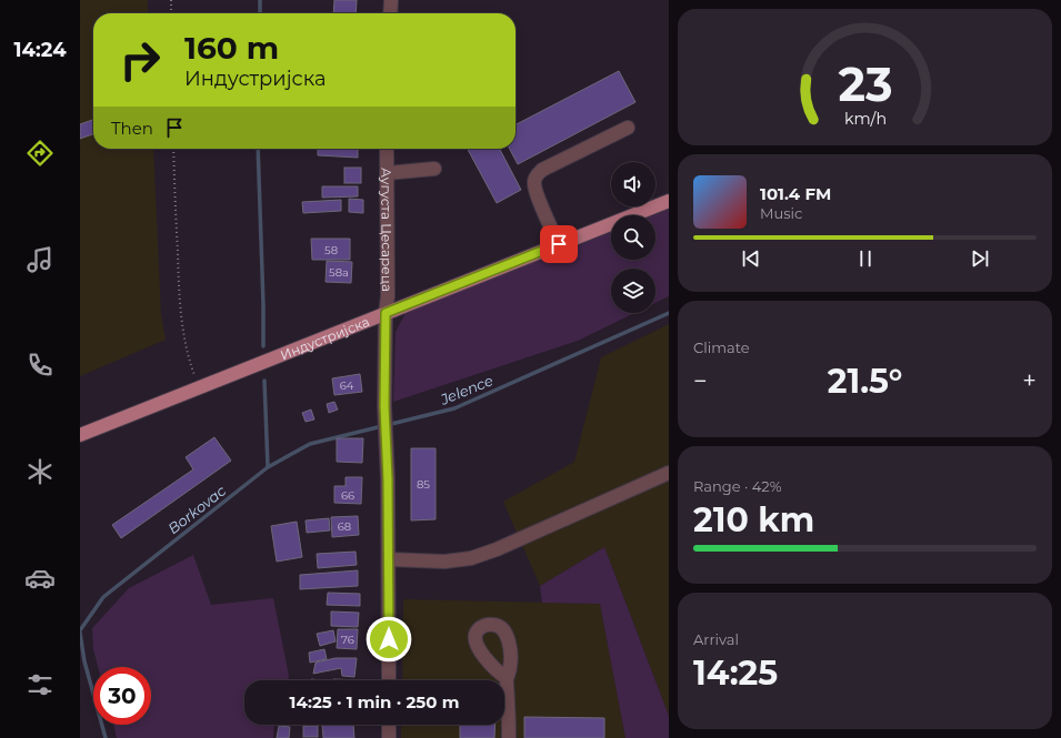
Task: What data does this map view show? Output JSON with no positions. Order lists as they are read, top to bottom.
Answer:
{
  "streets": {
    "main road": ["Индустријска"],
    "street": ["Аугуста Цесареца"]
  },
  "crossings": [
    ["Аугуста Цесареца", "Индустријска"]
  ],
  "water": ["Jelence", "Borkovac"],
  "house_numbers": [
    "58",
    "58a",
    "64",
    "85",
    "66",
    "68",
    "76"
  ],
  "page": {
    "tabs": "14:24",
    "turn": ["160 m", "Индустријска"],
    "then": "Then",
    "song": ["101.4 FM", "Music"],
    "tile": [
      "Climate",
      ["Range · 42%", "210 km"],
      ["Arrival", "14:25"]
    ],
    "heat": ["−", "21.5°", "+"],
    "limit": "30",
    "trip": "14:25 · 1 min · 250 m",
    "gauge": ["23", "km/h"]
  }
}
